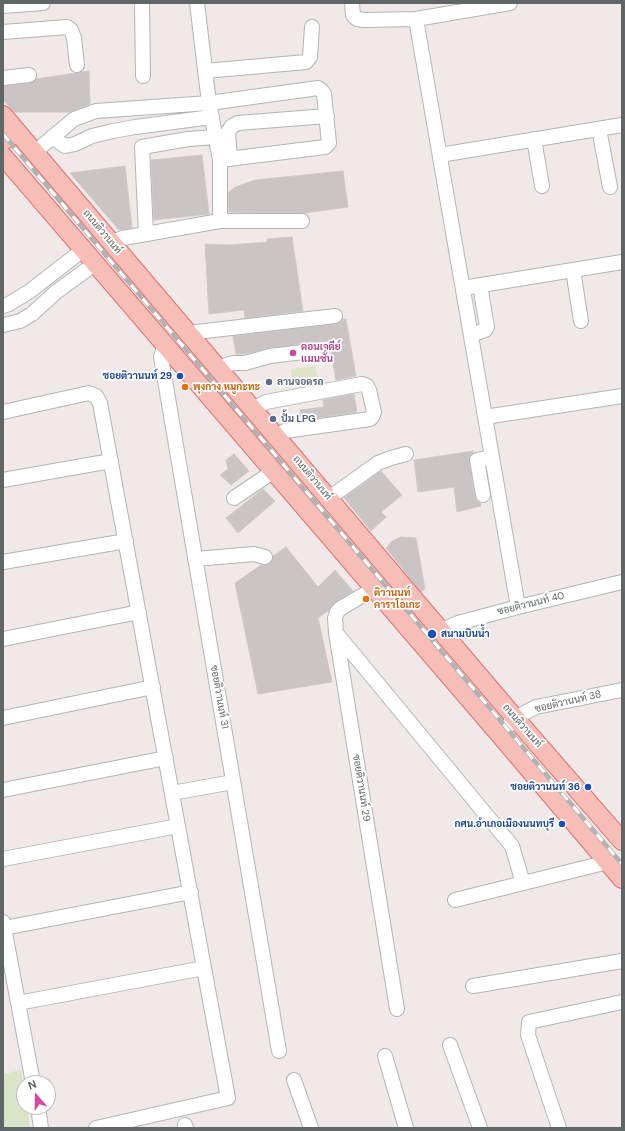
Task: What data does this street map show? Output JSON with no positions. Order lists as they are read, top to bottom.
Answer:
{
  "streets": {
    "main road": ["ถนนติวานนท์"],
    "street": [
      "ซอยติวานนท์ 40",
      "ซอยติวานนท์ 31",
      "ซอยติวานนท์ 38",
      "ซอยติวานนท์ 29"
    ]
  },
  "crossings": [
    ["ถนนติวานนท์", "ซอยติวานนท์ 40"],
    ["ถนนติวานนท์", "ซอยติวานนท์ 38"]
  ],
  "places": [
    "ดอนเจดีย์ แมนชั่น",
    "ซอยติวานนท์ 29",
    "ลานจอดรถ",
    "พุงกาง หมูกะทะ",
    "ปั้ม LPG",
    "ติวานนท์ คาราโอเกะ",
    "สนามบินน้ำ",
    "ซอยติวานนท์ 36",
    "กศน.อำเภอเมืองนนทบุรี"
  ],
  "north": "top"
}
